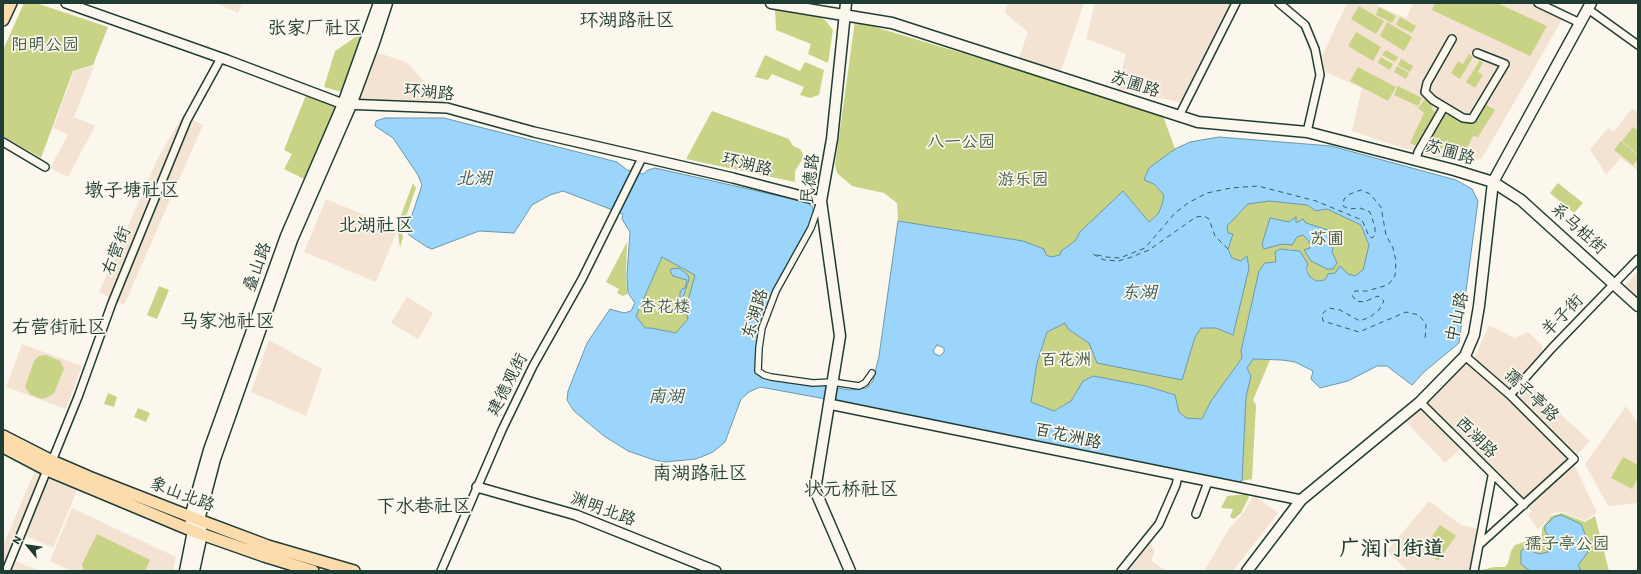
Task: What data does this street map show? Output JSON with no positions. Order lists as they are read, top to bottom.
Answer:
{
  "streets": {
    "main road": [
      "苏圃路",
      "民德路",
      "系马桩街",
      "叠山路",
      "中山路",
      "象山北路"
    ],
    "street": [
      "环湖路",
      "右营街",
      "东湖路",
      "羊子街",
      "建德观街",
      "孺子亭路",
      "百花洲路",
      "西湖路",
      "渊明北路"
    ]
  },
  "crossings": [
    ["苏圃路", "民德路"],
    ["苏圃路", "系马桩街"],
    ["苏圃路", "中山路"],
    ["环湖路", "民德路"],
    ["环湖路", "右营街"],
    ["环湖路", "叠山路"],
    ["环湖路", "东湖路"],
    ["环湖路", "建德观街"],
    ["民德路", "东湖路"],
    ["民德路", "百花洲路"],
    ["系马桩街", "羊子街"],
    ["系马桩街", "中山路"],
    ["右营街", "象山北路"],
    ["叠山路", "象山北路"],
    ["羊子街", "孺子亭路"],
    ["中山路", "孺子亭路"],
    ["中山路", "百花洲路"],
    ["中山路", "西湖路"],
    ["建德观街", "渊明北路"]
  ],
  "districts": [
    "环湖路社区",
    "张家厂社区",
    "墩子塘社区",
    "北湖社区",
    "马家池社区",
    "右营街社区",
    "南湖路社区",
    "状元桥社区",
    "下水巷社区",
    "广润门街道"
  ],
  "water": ["北湖", "东湖", "南湖"],
  "parks": [
    "阳明公园",
    "八一公园",
    "游乐园",
    "苏圃",
    "杏花楼",
    "百花洲",
    "孺子亭公园"
  ],
  "north": "top left"
}
